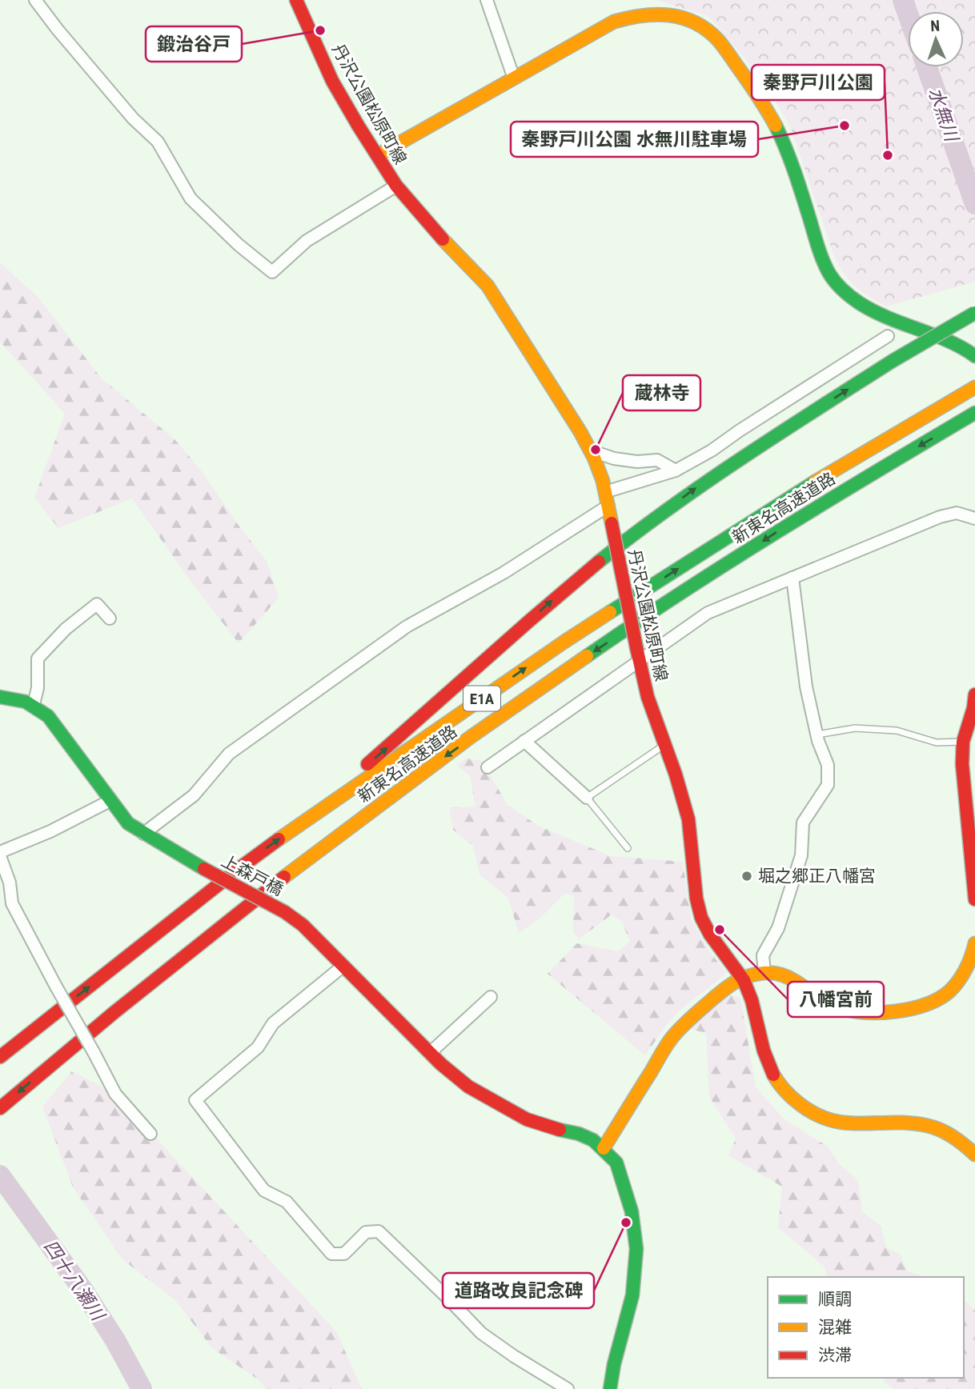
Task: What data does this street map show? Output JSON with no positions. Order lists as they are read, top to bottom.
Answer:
{
  "streets": {
    "main road": [
      "丹沢公園松原町線",
      "新東名高速道路",
      "E1A",
      "上森戸橋"
    ]
  },
  "water": ["水無川", "四十八瀬川"],
  "places": [
    "鍛治谷戸",
    "秦野戸川公園 水無川駐車場",
    "秦野戸川公園",
    "蔵林寺",
    "堀之郷正八幡宮",
    "八幡宮前",
    "道路改良記念碑"
  ],
  "legend": ["順調", "混雑", "渋滞"],
  "north": "top"
}
